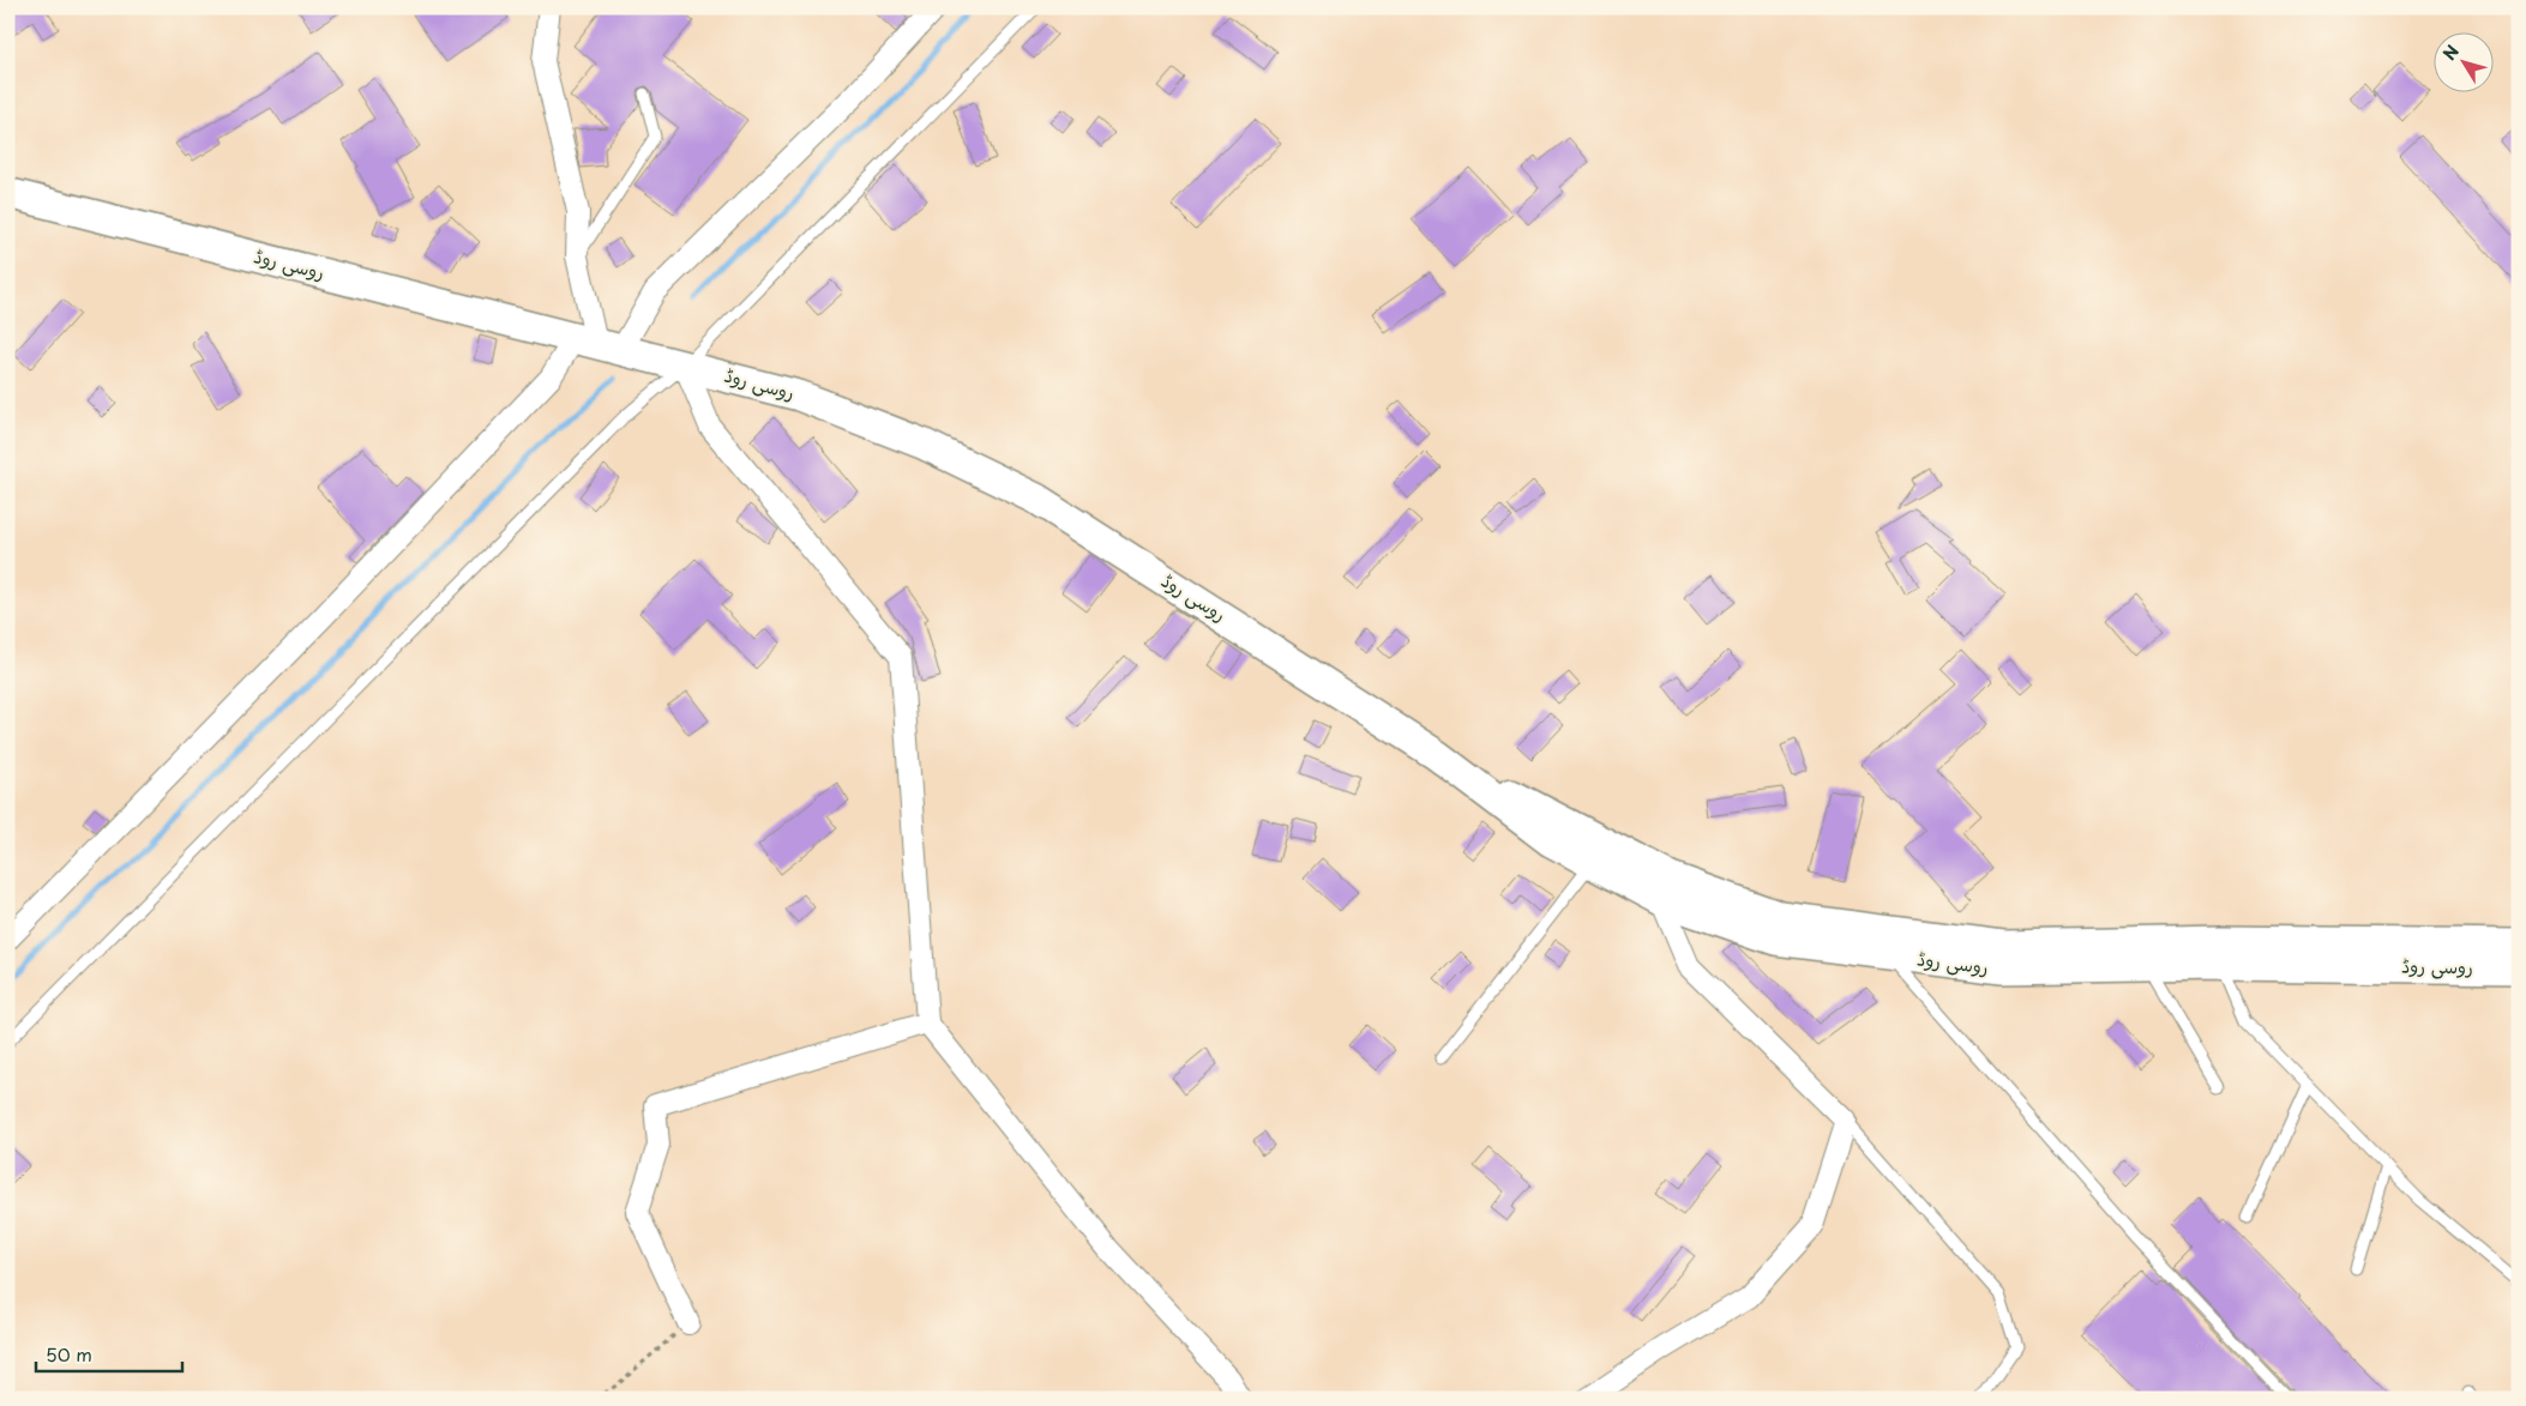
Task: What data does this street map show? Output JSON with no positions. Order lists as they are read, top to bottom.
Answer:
{
  "streets": {
    "main road": ["روسی روڈ"]
  },
  "scale_bar": "50 m",
  "north": "top left"
}
